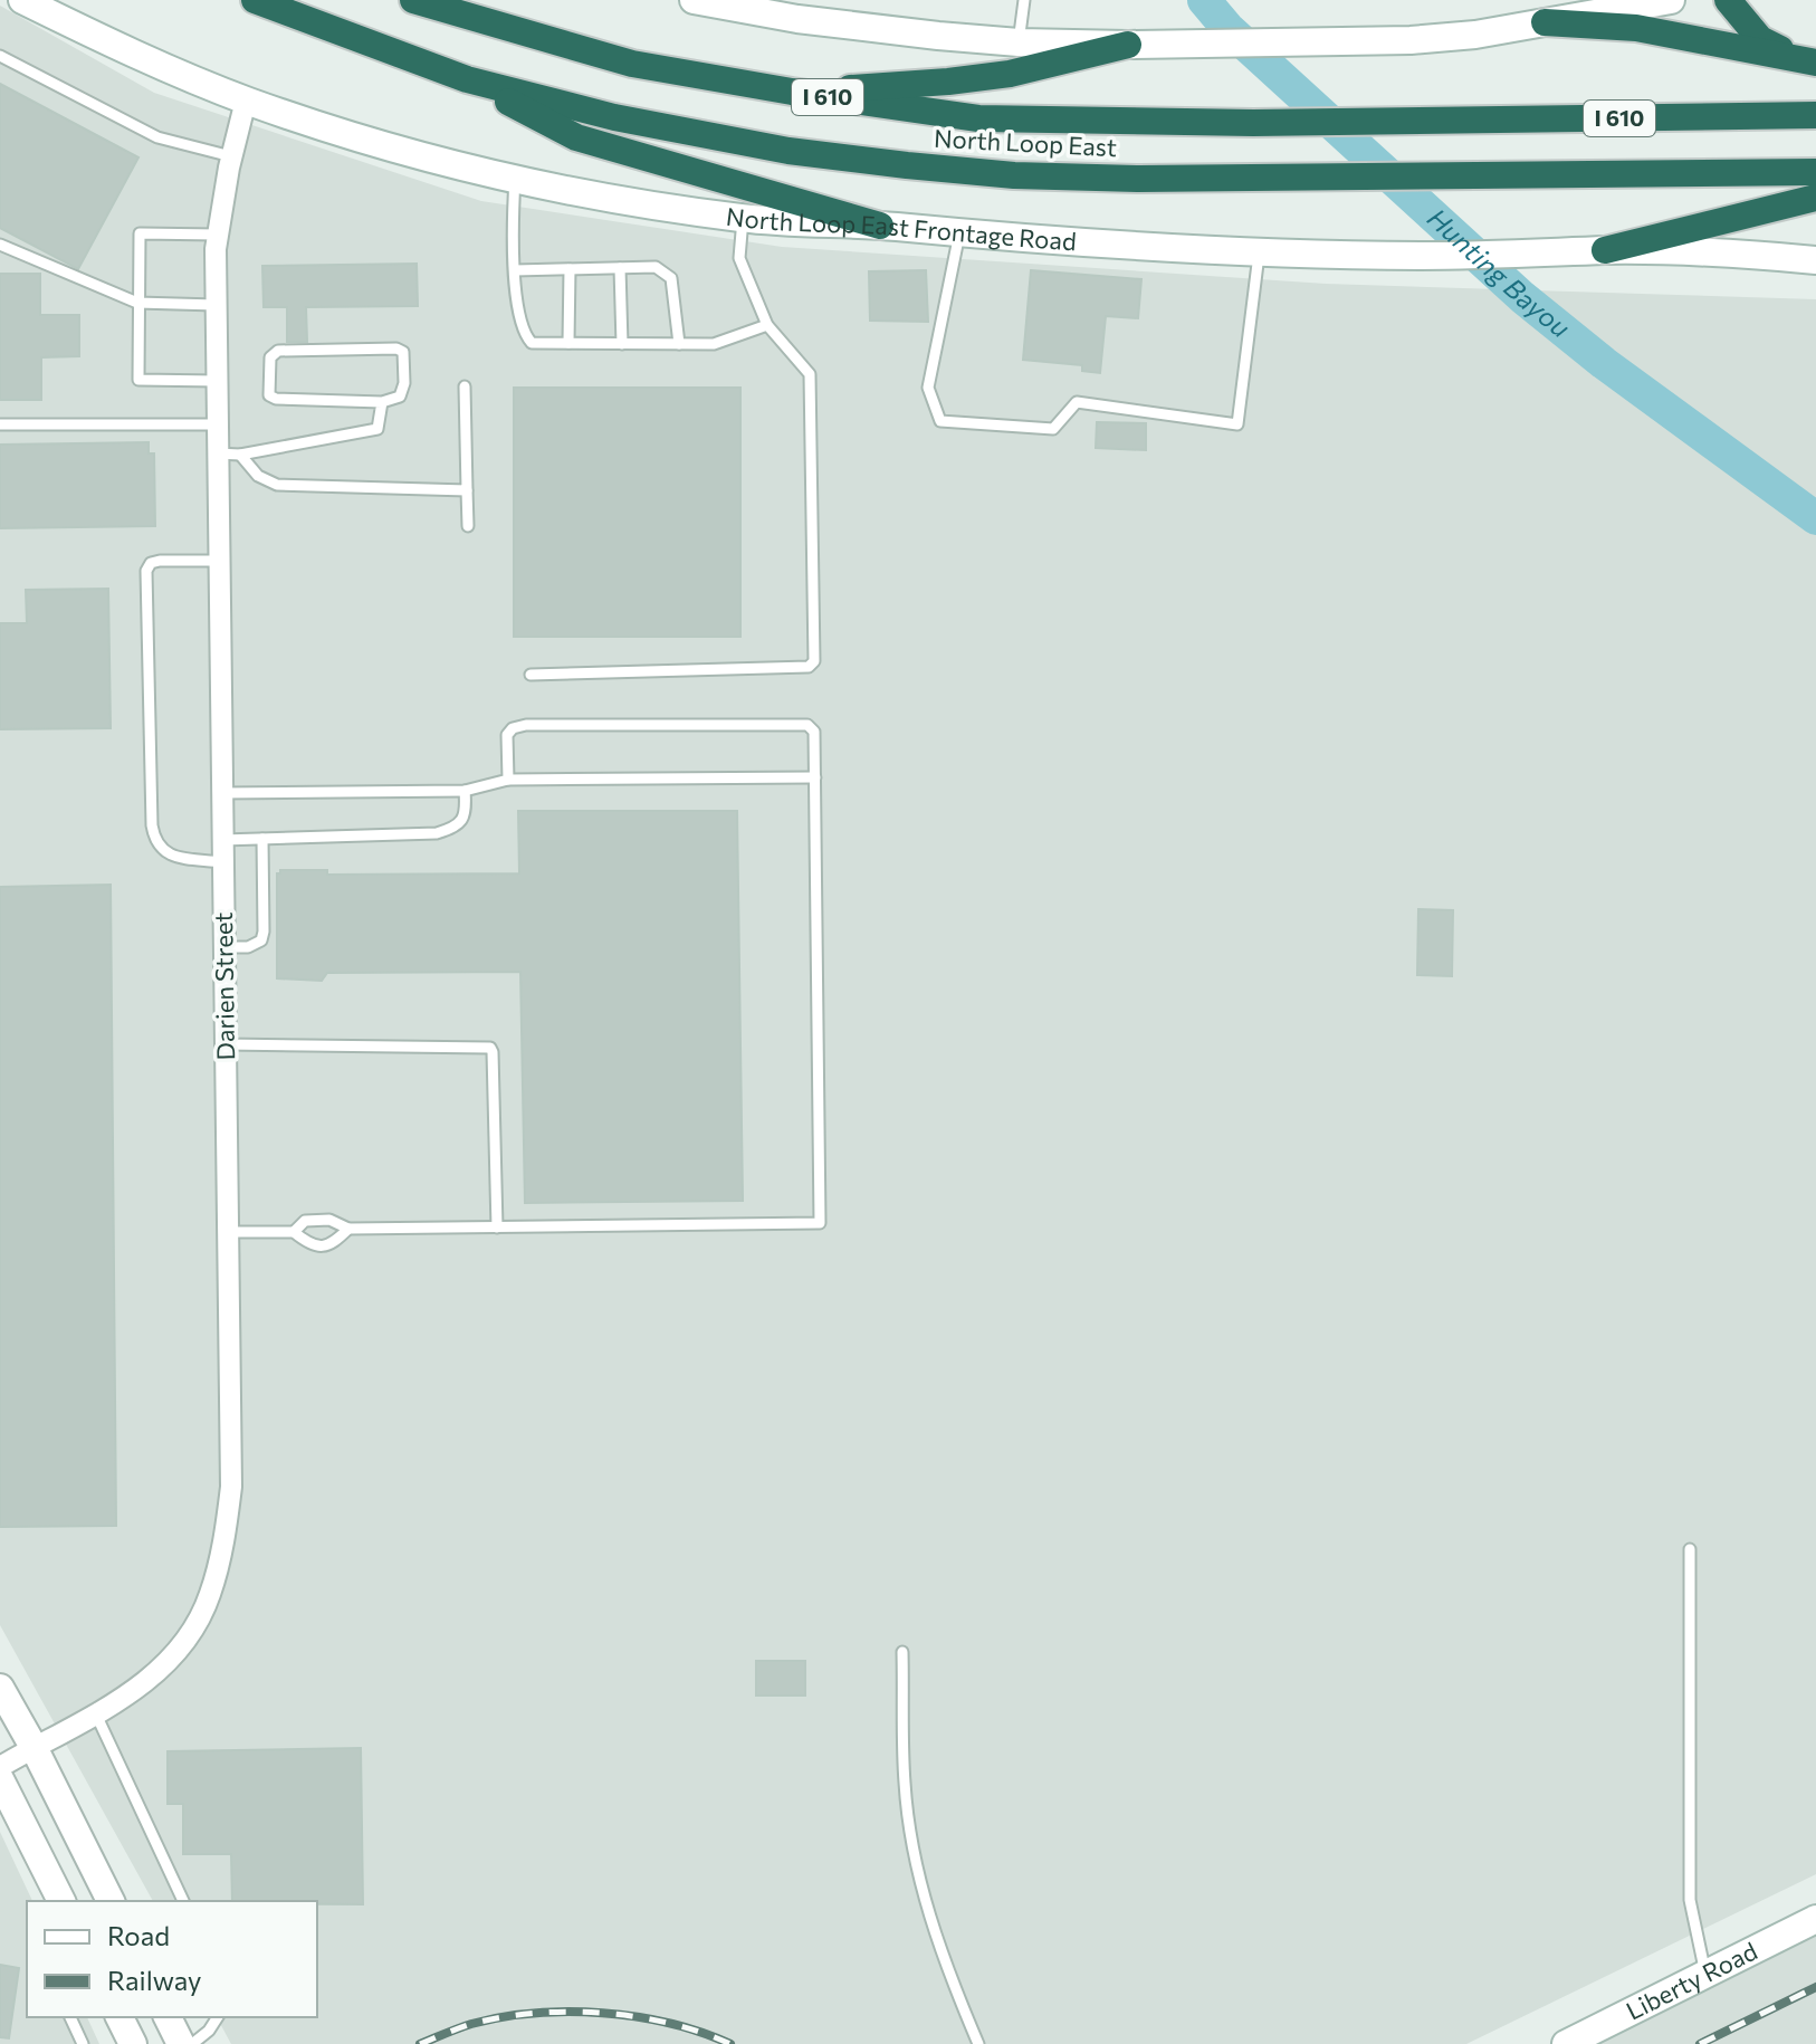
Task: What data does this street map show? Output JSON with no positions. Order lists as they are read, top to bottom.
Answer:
{
  "streets": {
    "highway": ["I 610", "North Loop East"],
    "main road": ["North Loop East Frontage Road", "Liberty Road"],
    "street": ["Darien Street"]
  },
  "crossings": [
    ["North Loop East Frontage Road", "Darien Street"]
  ],
  "water": ["Hunting Bayou"],
  "legend": ["Road", "Railway"]
}
